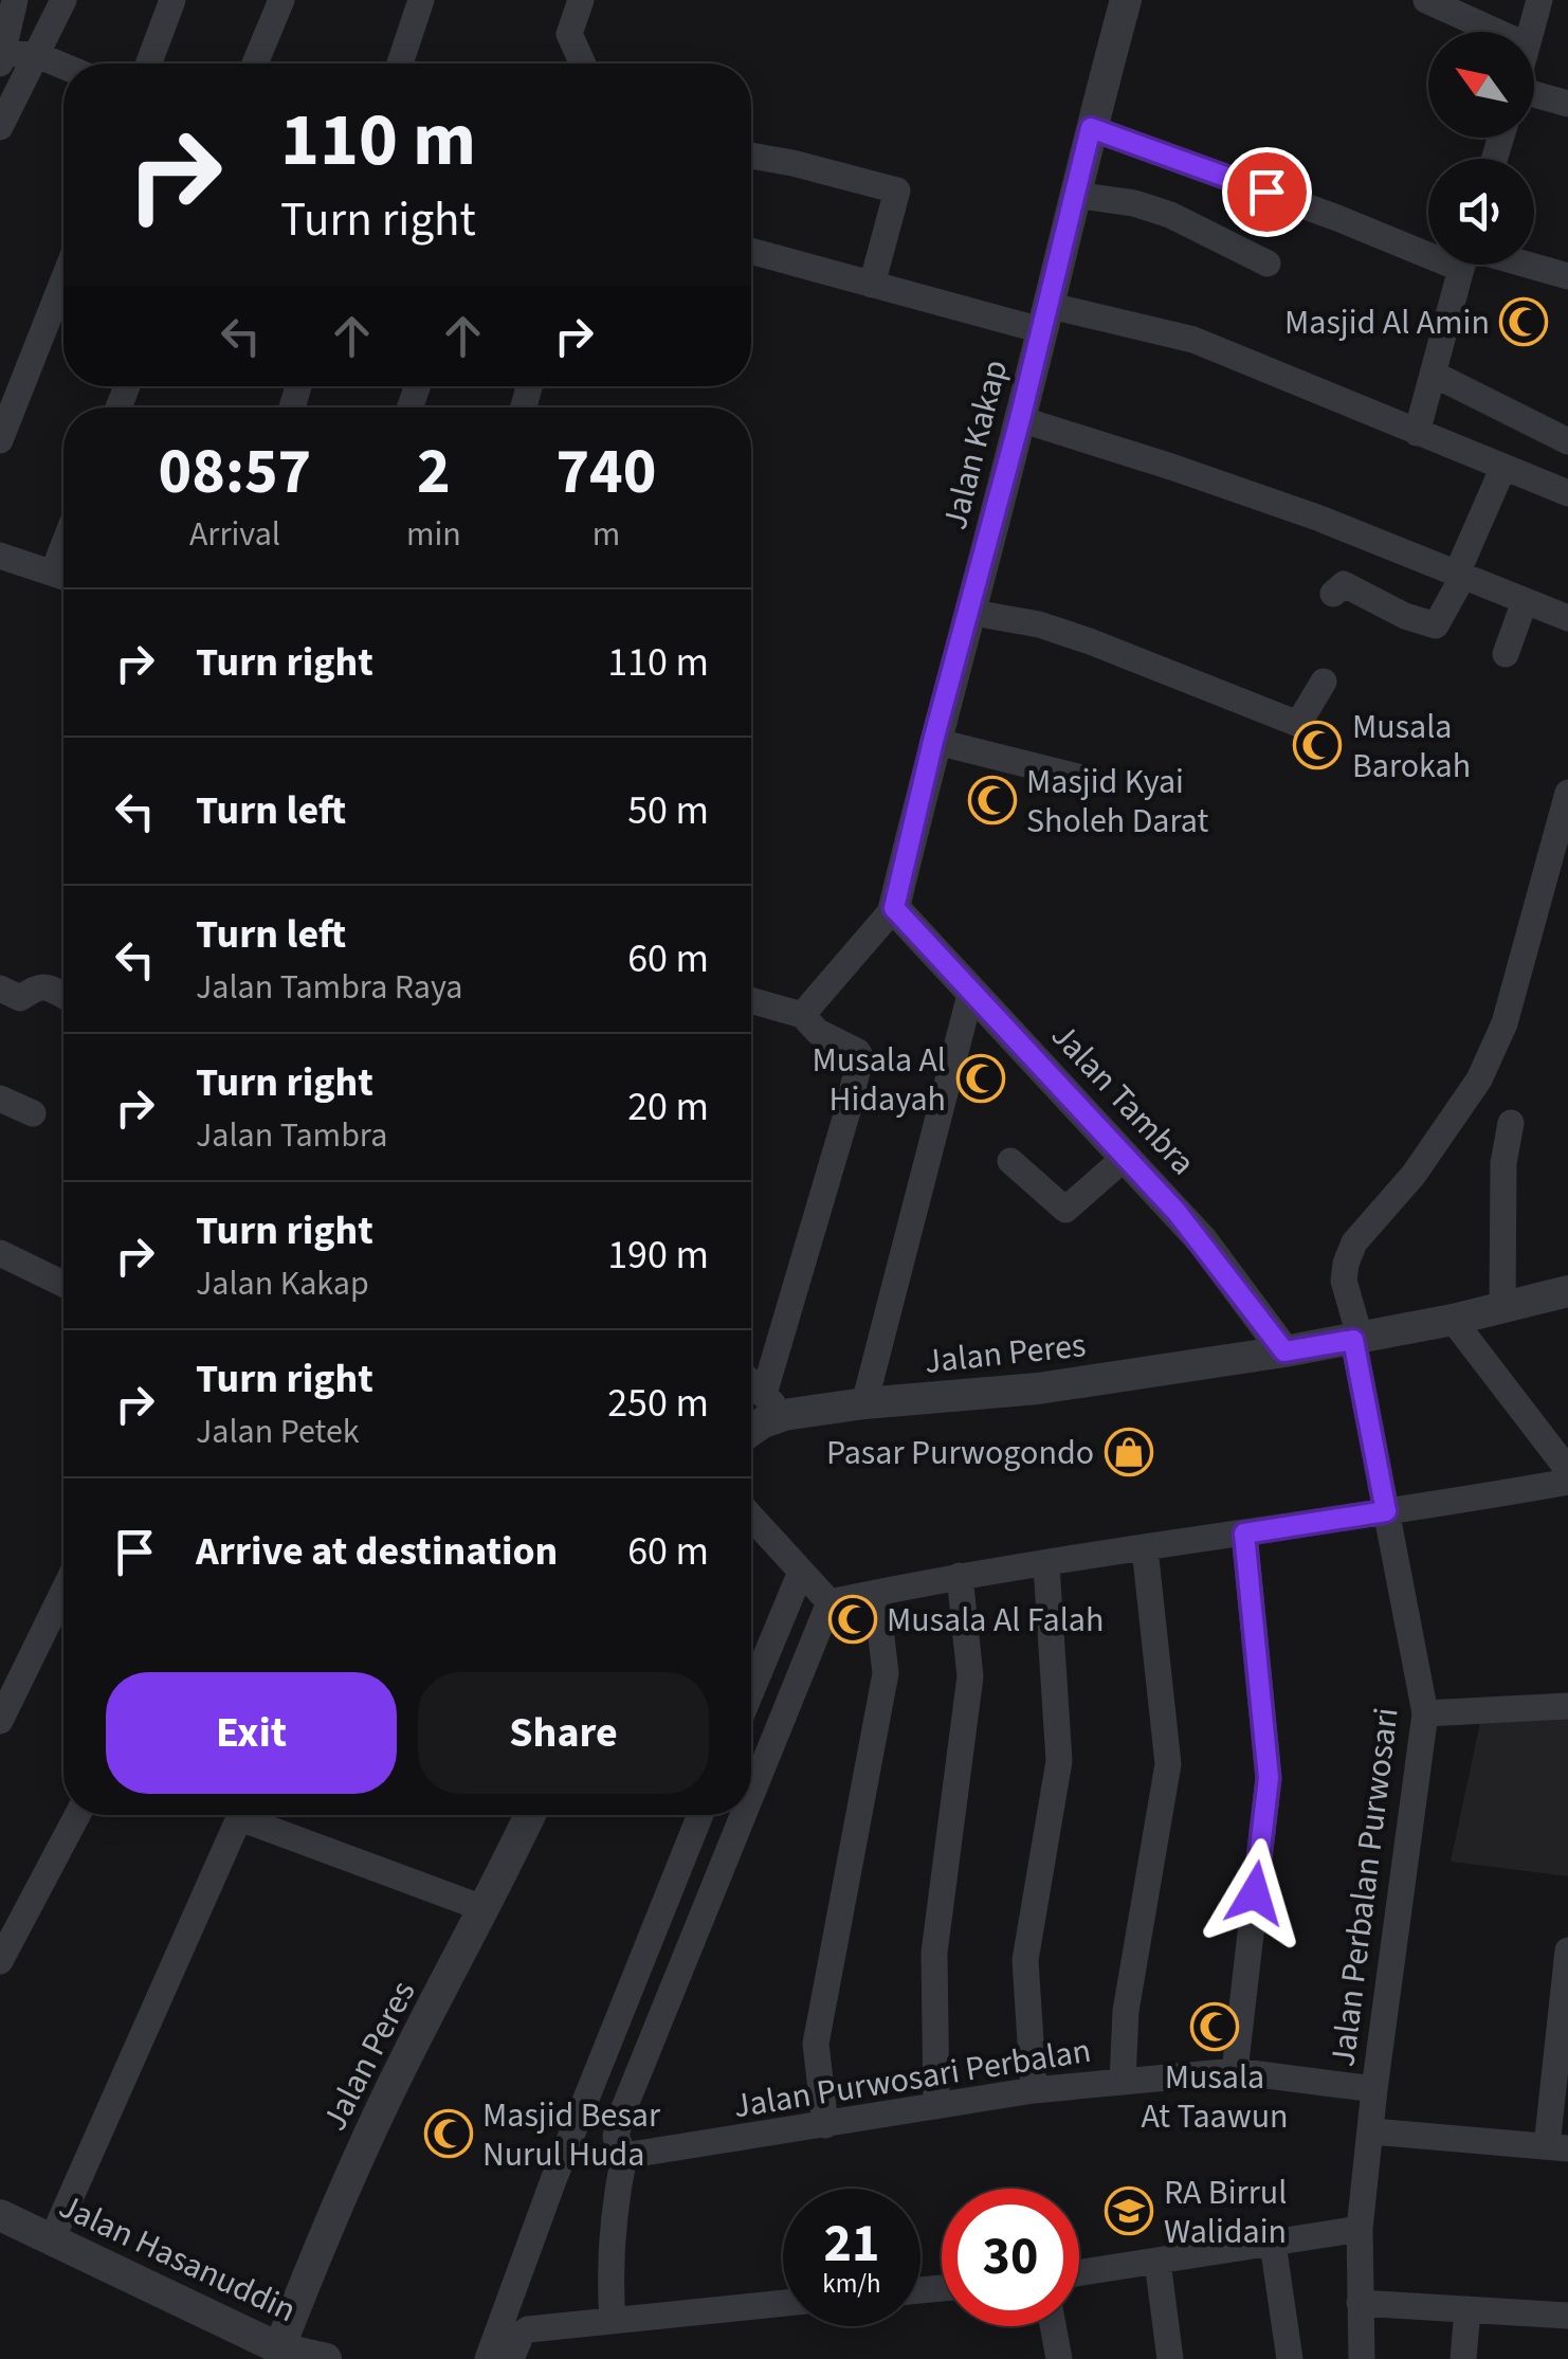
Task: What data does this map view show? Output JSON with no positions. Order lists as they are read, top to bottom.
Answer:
{
  "streets": {
    "street": [
      "Jalan Kakap",
      "Jalan Tambra",
      "Jalan Peres",
      "Jalan Perbalan Purwosari",
      "Jalan Purwosari Perbalan",
      "Jalan Hasanuddin"
    ]
  },
  "crossings": [
    ["Jalan Kakap", "Jalan Tambra"],
    ["Jalan Tambra", "Jalan Peres"],
    ["Jalan Peres", "Jalan Perbalan Purwosari"],
    ["Jalan Peres", "Jalan Hasanuddin"],
    ["Jalan Perbalan Purwosari", "Jalan Purwosari Perbalan"]
  ],
  "places": {
    "mosque": [
      "Masjid Al Amin",
      "Musala Barokah",
      "Masjid Kyai Sholeh Darat",
      "Musala Al Hidayah",
      "Musala Al Falah",
      "Musala At Taawun",
      "Masjid Besar Nurul Huda"
    ],
    "shop": ["Pasar Purwogondo"],
    "school or university": ["RA Birrul Walidain"]
  },
  "north": "top left",
  "page": {
    "turn": ["110 m", "Turn right"],
    "eta": [
      "08:57",
      "Arrival",
      "2",
      "min",
      "740",
      "m"
    ],
    "list": [
      {
        "name": "Turn right",
        "value": "110 m"
      },
      {
        "name": "Turn left",
        "value": "50 m"
      },
      {
        "name": "Turn left",
        "note": "Jalan Tambra Raya",
        "value": "60 m"
      },
      {
        "name": "Turn right",
        "note": "Jalan Tambra",
        "value": "20 m"
      },
      {
        "name": "Turn right",
        "note": "Jalan Kakap",
        "value": "190 m"
      },
      {
        "name": "Turn right",
        "note": "Jalan Petek",
        "value": "250 m"
      },
      {
        "name": "Arrive at destination",
        "value": "60 m"
      }
    ],
    "buttons": ["Exit", "Share"],
    "speed": "21 km/h",
    "limit": "30"
  }
}
